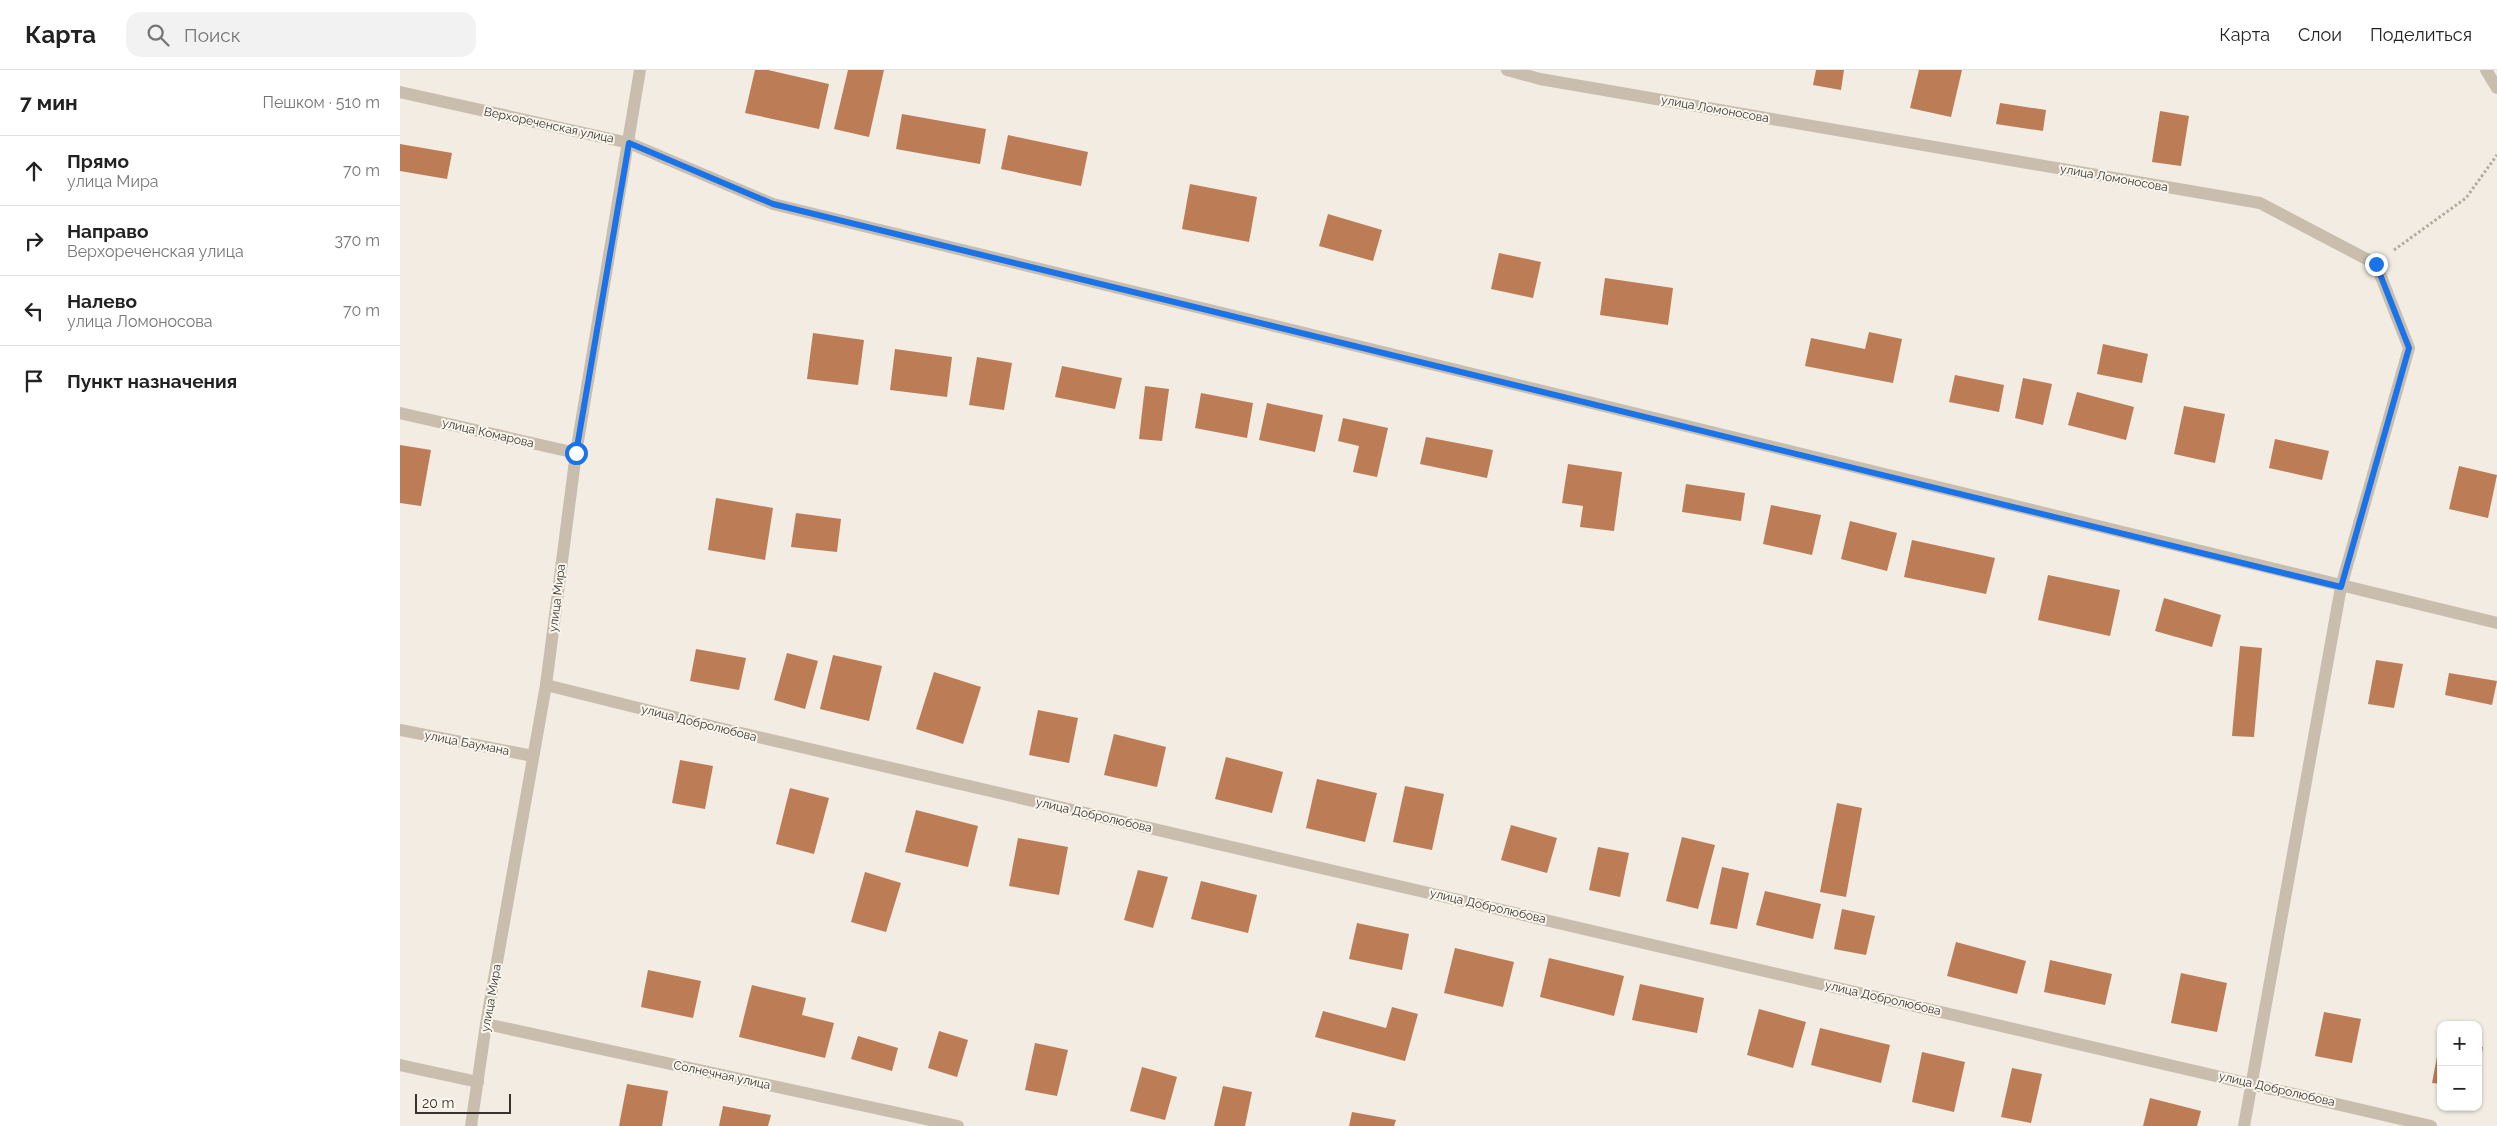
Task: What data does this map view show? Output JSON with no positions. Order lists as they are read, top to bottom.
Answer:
{
  "streets": {
    "street": [
      "улица Ломоносова",
      "Верхореченская улица",
      "улица Комарова",
      "улица Мира",
      "улица Добролюбова",
      "улица Баумана",
      "Солнечная улица"
    ]
  },
  "crossings": [
    ["Верхореченская улица", "улица Мира"],
    ["улица Комарова", "улица Мира"],
    ["улица Мира", "улица Добролюбова"],
    ["улица Мира", "улица Баумана"],
    ["улица Мира", "Солнечная улица"]
  ],
  "scale_bar": "20 m",
  "page": {
    "header": "Карта",
    "search": "Поиск",
    "nav": ["Карта", "Слои", "Поделиться"],
    "heading": ["7 мин", "Пешком · 510 m"],
    "list": [
      ["Прямо", "улица Мира", "70 m"],
      ["Направо", "Верхореченская улица", "370 m"],
      ["Налево", "улица Ломоносова", "70 m"],
      "Пункт назначения"
    ],
    "map_buttons": ["+", "−"],
    "scale": "20 m"
  }
}
